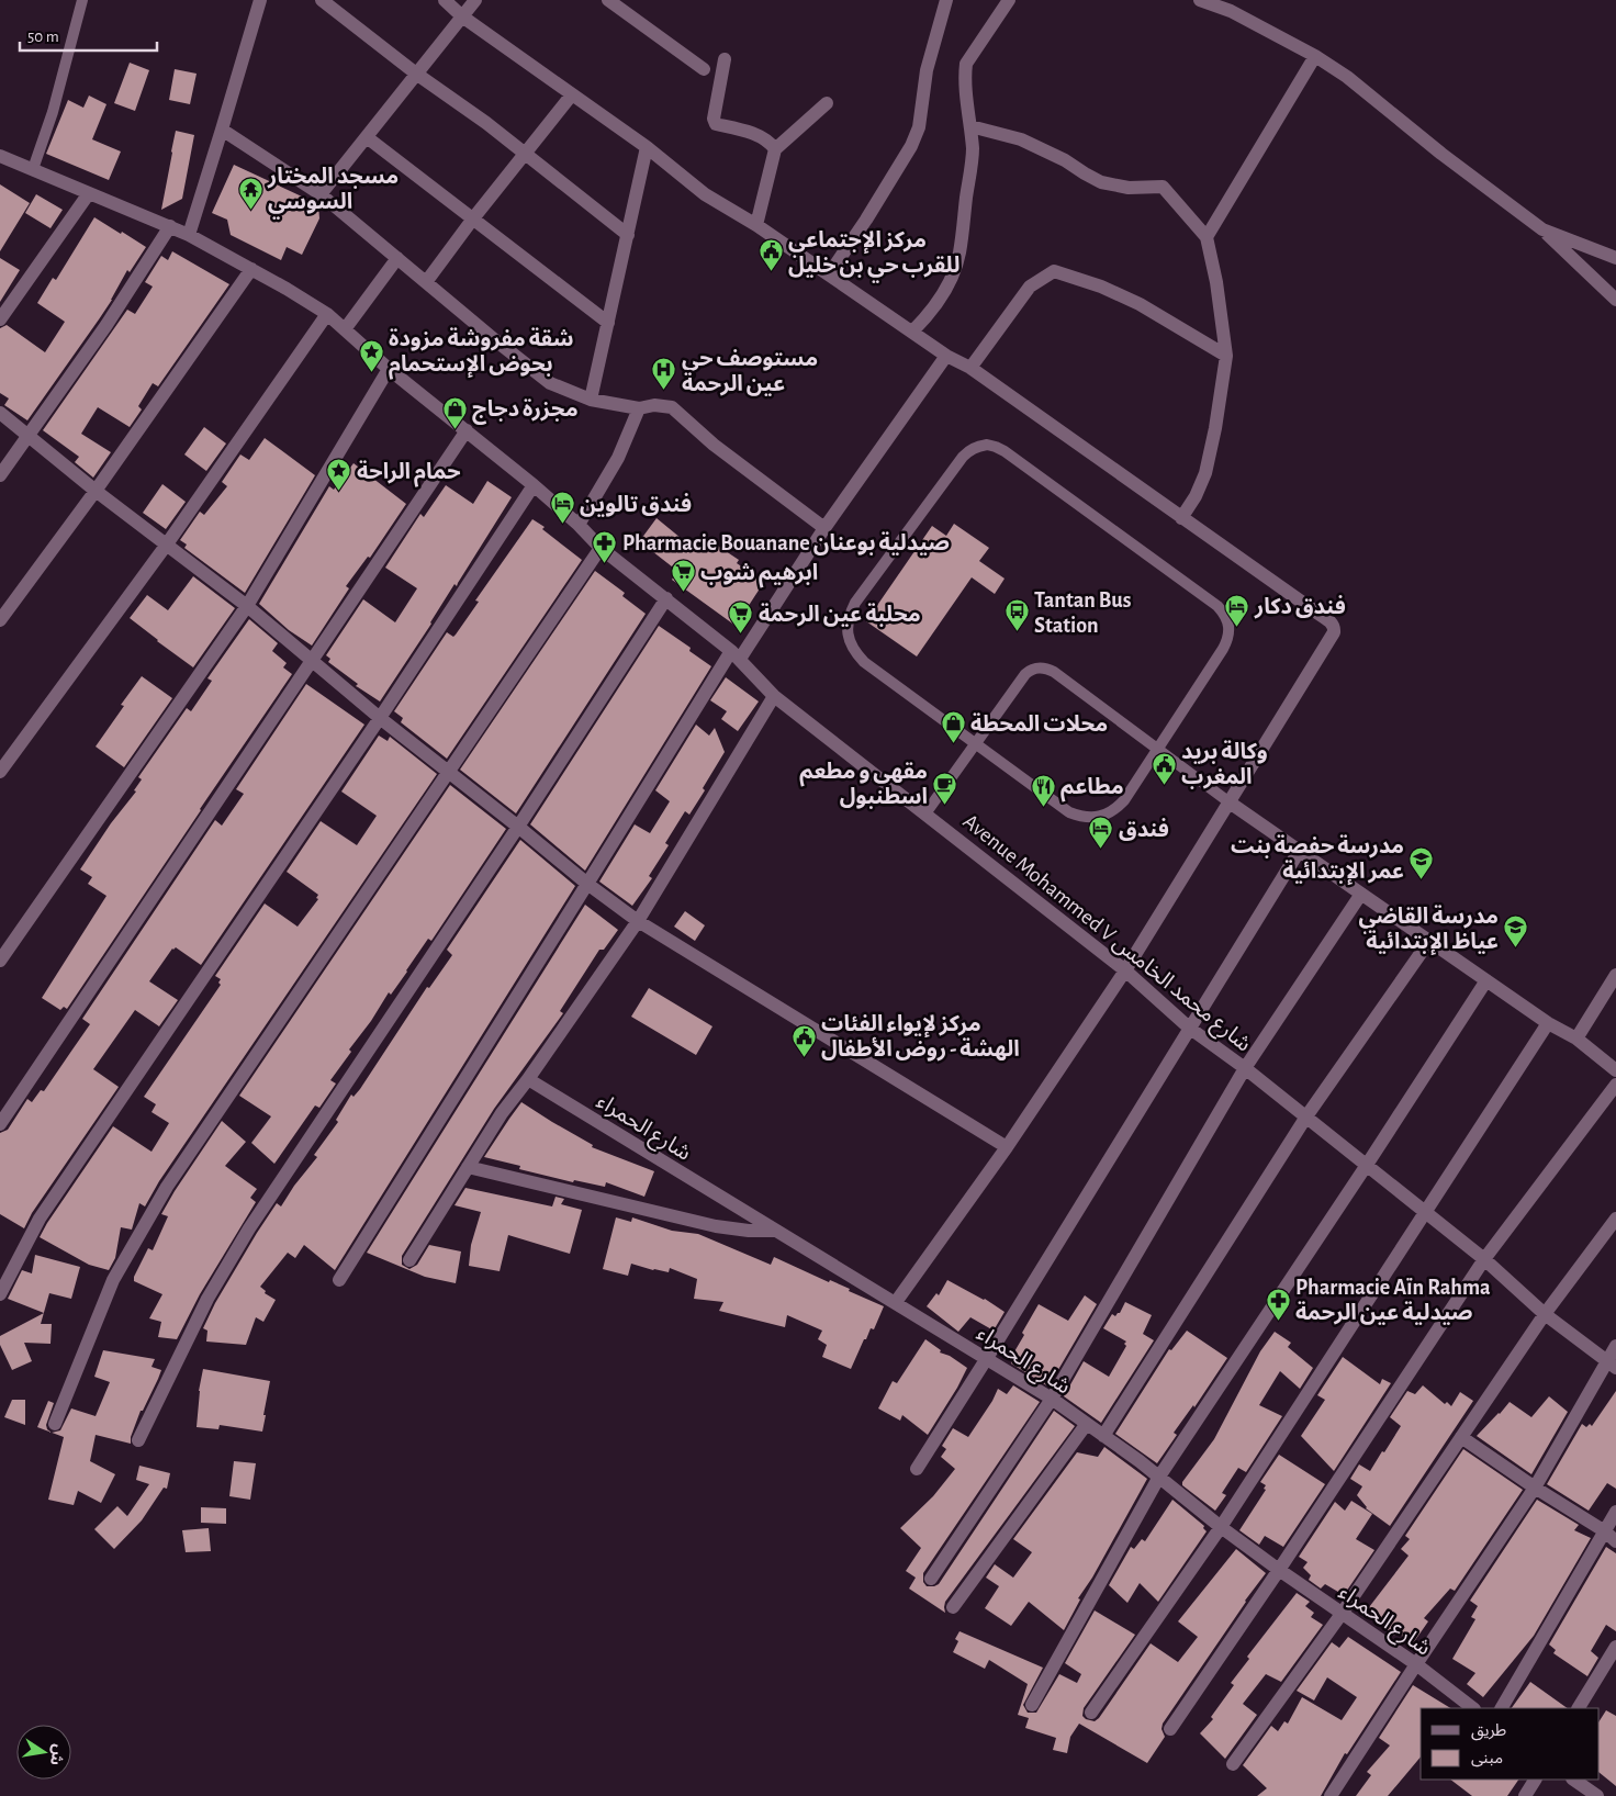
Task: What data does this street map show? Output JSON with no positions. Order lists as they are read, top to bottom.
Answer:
{
  "streets": {
    "street": ["Avenue Mohammed V شارع محمد الخامس", "شارع الحمراء"]
  },
  "places": {
    "temple": ["مسجد المختار السوسي"],
    "public building": ["مركز الإجتماعي للقرب حي بن خليل", "وكالة بريد المغرب", "مركز لإيواء الفئات الهشة - روض الأطفال"],
    "place": ["شقة مفروشة مزودة بحوض الإستحمام", "حمام الراحة"],
    "hospital": ["مستوصف حي عين الرحمة"],
    "shop": ["مجزرة دجاج", "محلات المحطة"],
    "hotel": ["فندق تالوين", "فندق دكار", "فندق"],
    "pharmacy": ["Pharmacie Bouanane صيدلية بوعنان", "Pharmacie Aïn Rahma صيدلية عين الرحمة"],
    "supermarket": ["ابرهيم شوب", "محلبة عين الرحمة"],
    "bus stop": ["Tantan Bus Station"],
    "cafe": ["مقهى و مطعم اسطنبول"],
    "restaurant": ["مطاعم"],
    "school or university": ["مدرسة حفصة بنت عمر الإبتدائية", "مدرسة القاضي عياظ الإبتدائية"]
  },
  "legend": ["طريق", "مبنى"],
  "scale_bar": "50 m",
  "north": "right"
}
